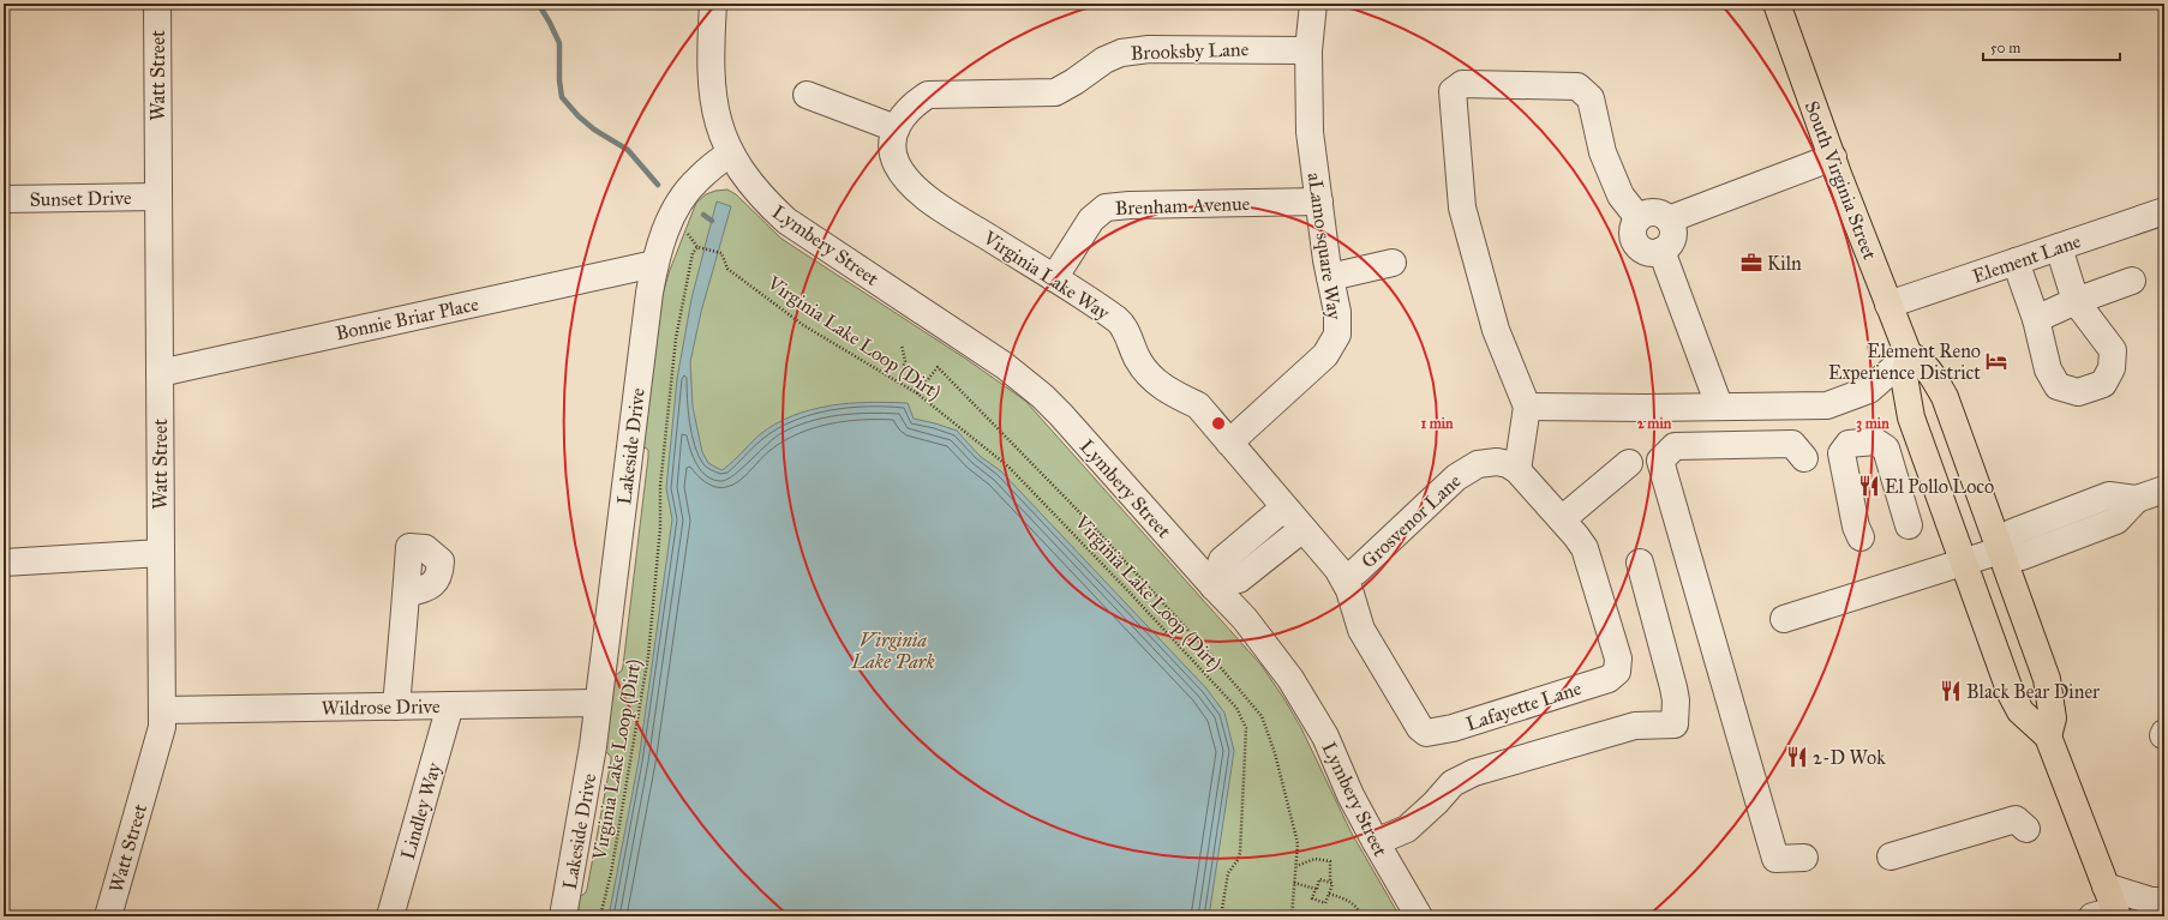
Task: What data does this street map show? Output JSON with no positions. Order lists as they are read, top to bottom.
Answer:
{
  "streets": {
    "main road": ["South Virginia Street"],
    "street": [
      "Brooksby Lane",
      "Watt Street",
      "Sunset Drive",
      "Brenham Avenue",
      "Lymbery Street",
      "aLamo square Way",
      "Element Lane",
      "Virginia Lake Way",
      "Bonnie Briar Place",
      "Lakeside Drive",
      "Grosvenor Lane",
      "Lafayette Lane",
      "Wildrose Drive",
      "Lindley Way"
    ],
    "path": ["Virginia Lake Loop (Dirt)"]
  },
  "crossings": [
    ["Brooksby Lane", "aLamo square Way"],
    ["Brooksby Lane", "Virginia Lake Way"],
    ["Watt Street", "Sunset Drive"],
    ["Watt Street", "Bonnie Briar Place"],
    ["Watt Street", "Wildrose Drive"],
    ["South Virginia Street", "Element Lane"],
    ["Brenham Avenue", "aLamo square Way"],
    ["Brenham Avenue", "Virginia Lake Way"],
    ["Lymbery Street", "Lakeside Drive"],
    ["aLamo square Way", "Virginia Lake Way"],
    ["Virginia Lake Way", "Grosvenor Lane"],
    ["Virginia Lake Way", "Lafayette Lane"],
    ["Bonnie Briar Place", "Lakeside Drive"],
    ["Lakeside Drive", "Wildrose Drive"],
    ["Wildrose Drive", "Lindley Way"]
  ],
  "parks": ["Virginia Lake Park"],
  "places": {
    "office": ["Kiln"],
    "hotel": ["Element Reno Experience District"],
    "restaurant": ["El Pollo Loco", "Black Bear Diner", "2-D Wok"]
  },
  "scale_bar": "50 m",
  "rings": ["1 min", "2 min", "3 min"]
}
